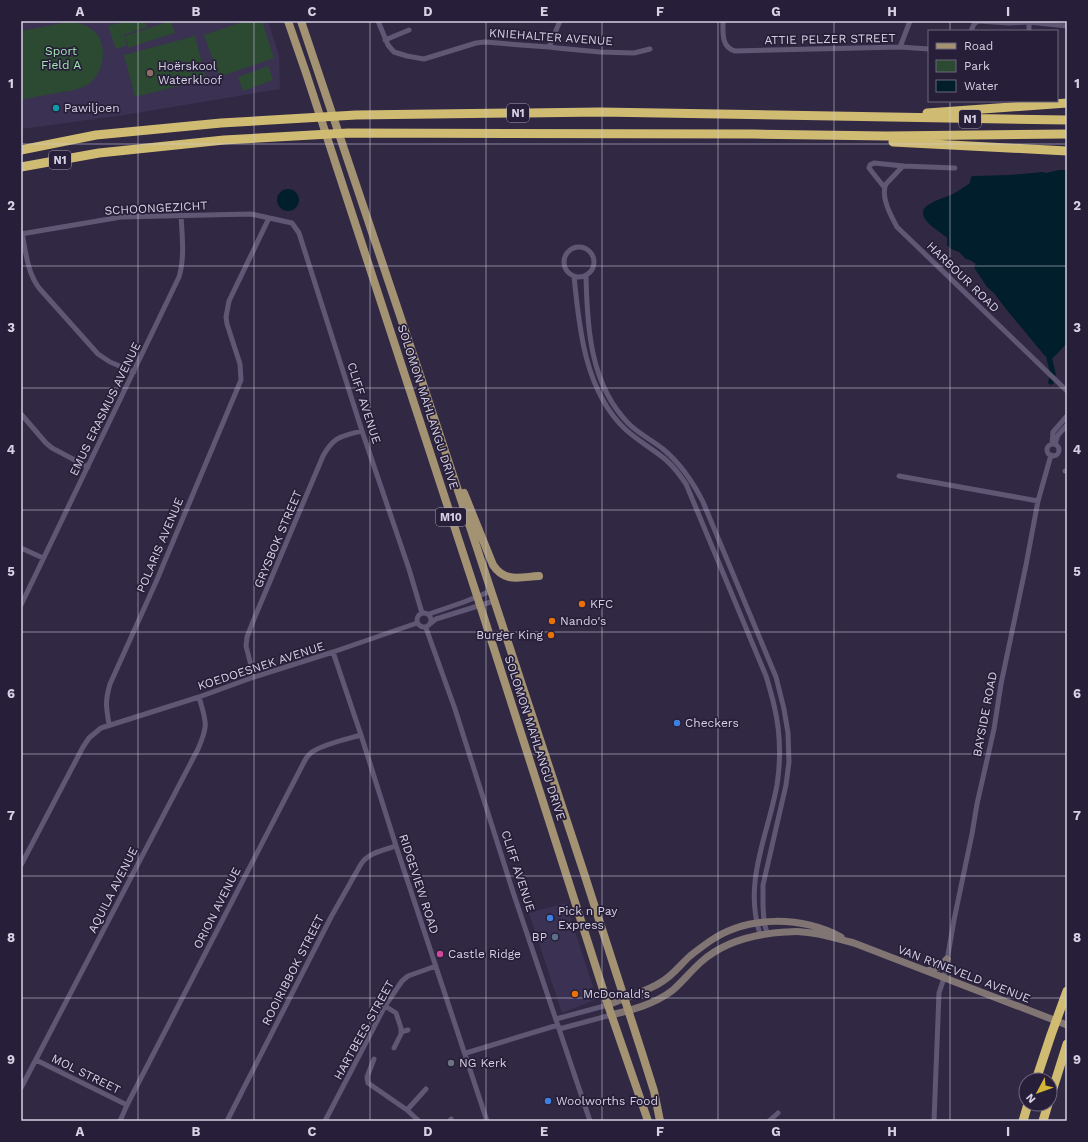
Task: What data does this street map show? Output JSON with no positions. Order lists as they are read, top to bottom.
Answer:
{
  "streets": {
    "highway": ["N1"],
    "main road": ["SOLOMON MAHLANGU DRIVE", "M10", "VAN RYNEVELD AVENUE"],
    "street": [
      "KNIEHALTER AVENUE",
      "ATTIE PELZER STREET",
      "SCHOONGEZICHT",
      "HARBOUR ROAD",
      "CLIFF AVENUE",
      "EMUS ERASMUS AVENUE",
      "GRYSBOK STREET",
      "POLARIS AVENUE",
      "KOEDOESNEK AVENUE",
      "BAYSIDE ROAD",
      "RIDGEVIEW ROAD",
      "AQUILA AVENUE",
      "ORION AVENUE",
      "ROOIRIBBOK STREET",
      "HARTBEES STREET",
      "MOL STREET"
    ]
  },
  "crossings": [
    ["SCHOONGEZICHT", "CLIFF AVENUE"],
    ["SCHOONGEZICHT", "EMUS ERASMUS AVENUE"],
    ["SCHOONGEZICHT", "POLARIS AVENUE"],
    ["CLIFF AVENUE", "GRYSBOK STREET"],
    ["CLIFF AVENUE", "POLARIS AVENUE"],
    ["CLIFF AVENUE", "KOEDOESNEK AVENUE"],
    ["SOLOMON MAHLANGU DRIVE", "VAN RYNEVELD AVENUE"],
    ["GRYSBOK STREET", "KOEDOESNEK AVENUE"],
    ["POLARIS AVENUE", "KOEDOESNEK AVENUE"],
    ["KOEDOESNEK AVENUE", "RIDGEVIEW ROAD"],
    ["KOEDOESNEK AVENUE", "AQUILA AVENUE"],
    ["BAYSIDE ROAD", "VAN RYNEVELD AVENUE"],
    ["RIDGEVIEW ROAD", "ORION AVENUE"],
    ["RIDGEVIEW ROAD", "ROOIRIBBOK STREET"],
    ["RIDGEVIEW ROAD", "HARTBEES STREET"],
    ["AQUILA AVENUE", "MOL STREET"],
    ["ORION AVENUE", "MOL STREET"]
  ],
  "parks": ["Sport Field A"],
  "places": [
    "Hoërskool Waterkloof",
    "Pawiljoen",
    "KFC",
    "Nando's",
    "Burger King",
    "Checkers",
    "Pick n Pay Express",
    "BP",
    "Castle Ridge",
    "McDonald's",
    "NG Kerk",
    "Woolworths Food"
  ],
  "legend": ["Road", "Park", "Water"],
  "north": "bottom left",
  "grid": {
    "columns": [
      "A",
      "B",
      "C",
      "D",
      "E",
      "F",
      "G",
      "H",
      "I"
    ],
    "rows": [
      "1",
      "2",
      "3",
      "4",
      "5",
      "6",
      "7",
      "8",
      "9"
    ]
  }
}
